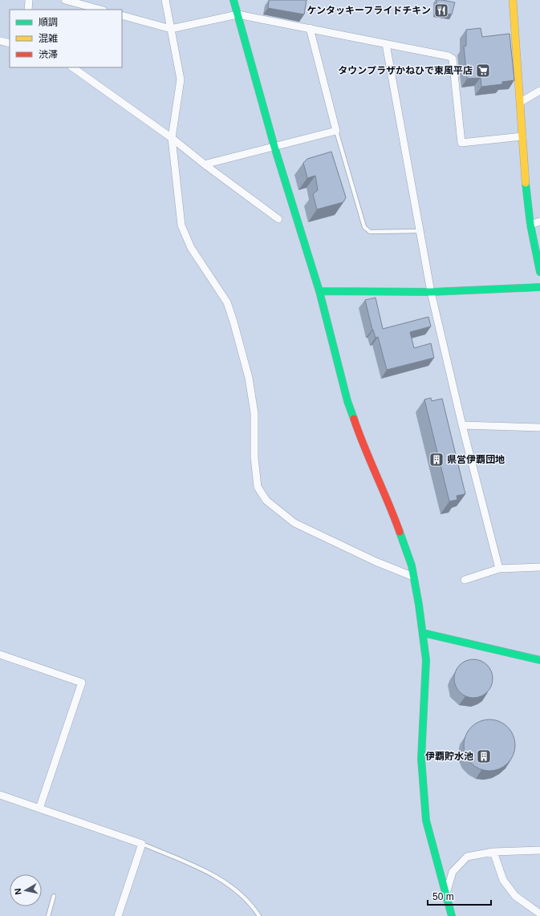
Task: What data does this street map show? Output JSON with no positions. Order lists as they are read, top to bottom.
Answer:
{
  "places": {
    "restaurant": ["ケンタッキーフライドチキン"],
    "supermarket": ["タウンプラザかねひで東風平店"],
    "building": ["県営伊覇団地", "伊覇貯水池"]
  },
  "legend": ["順調", "混雑", "渋滞"],
  "scale_bar": "50 m",
  "north": "left"
}
